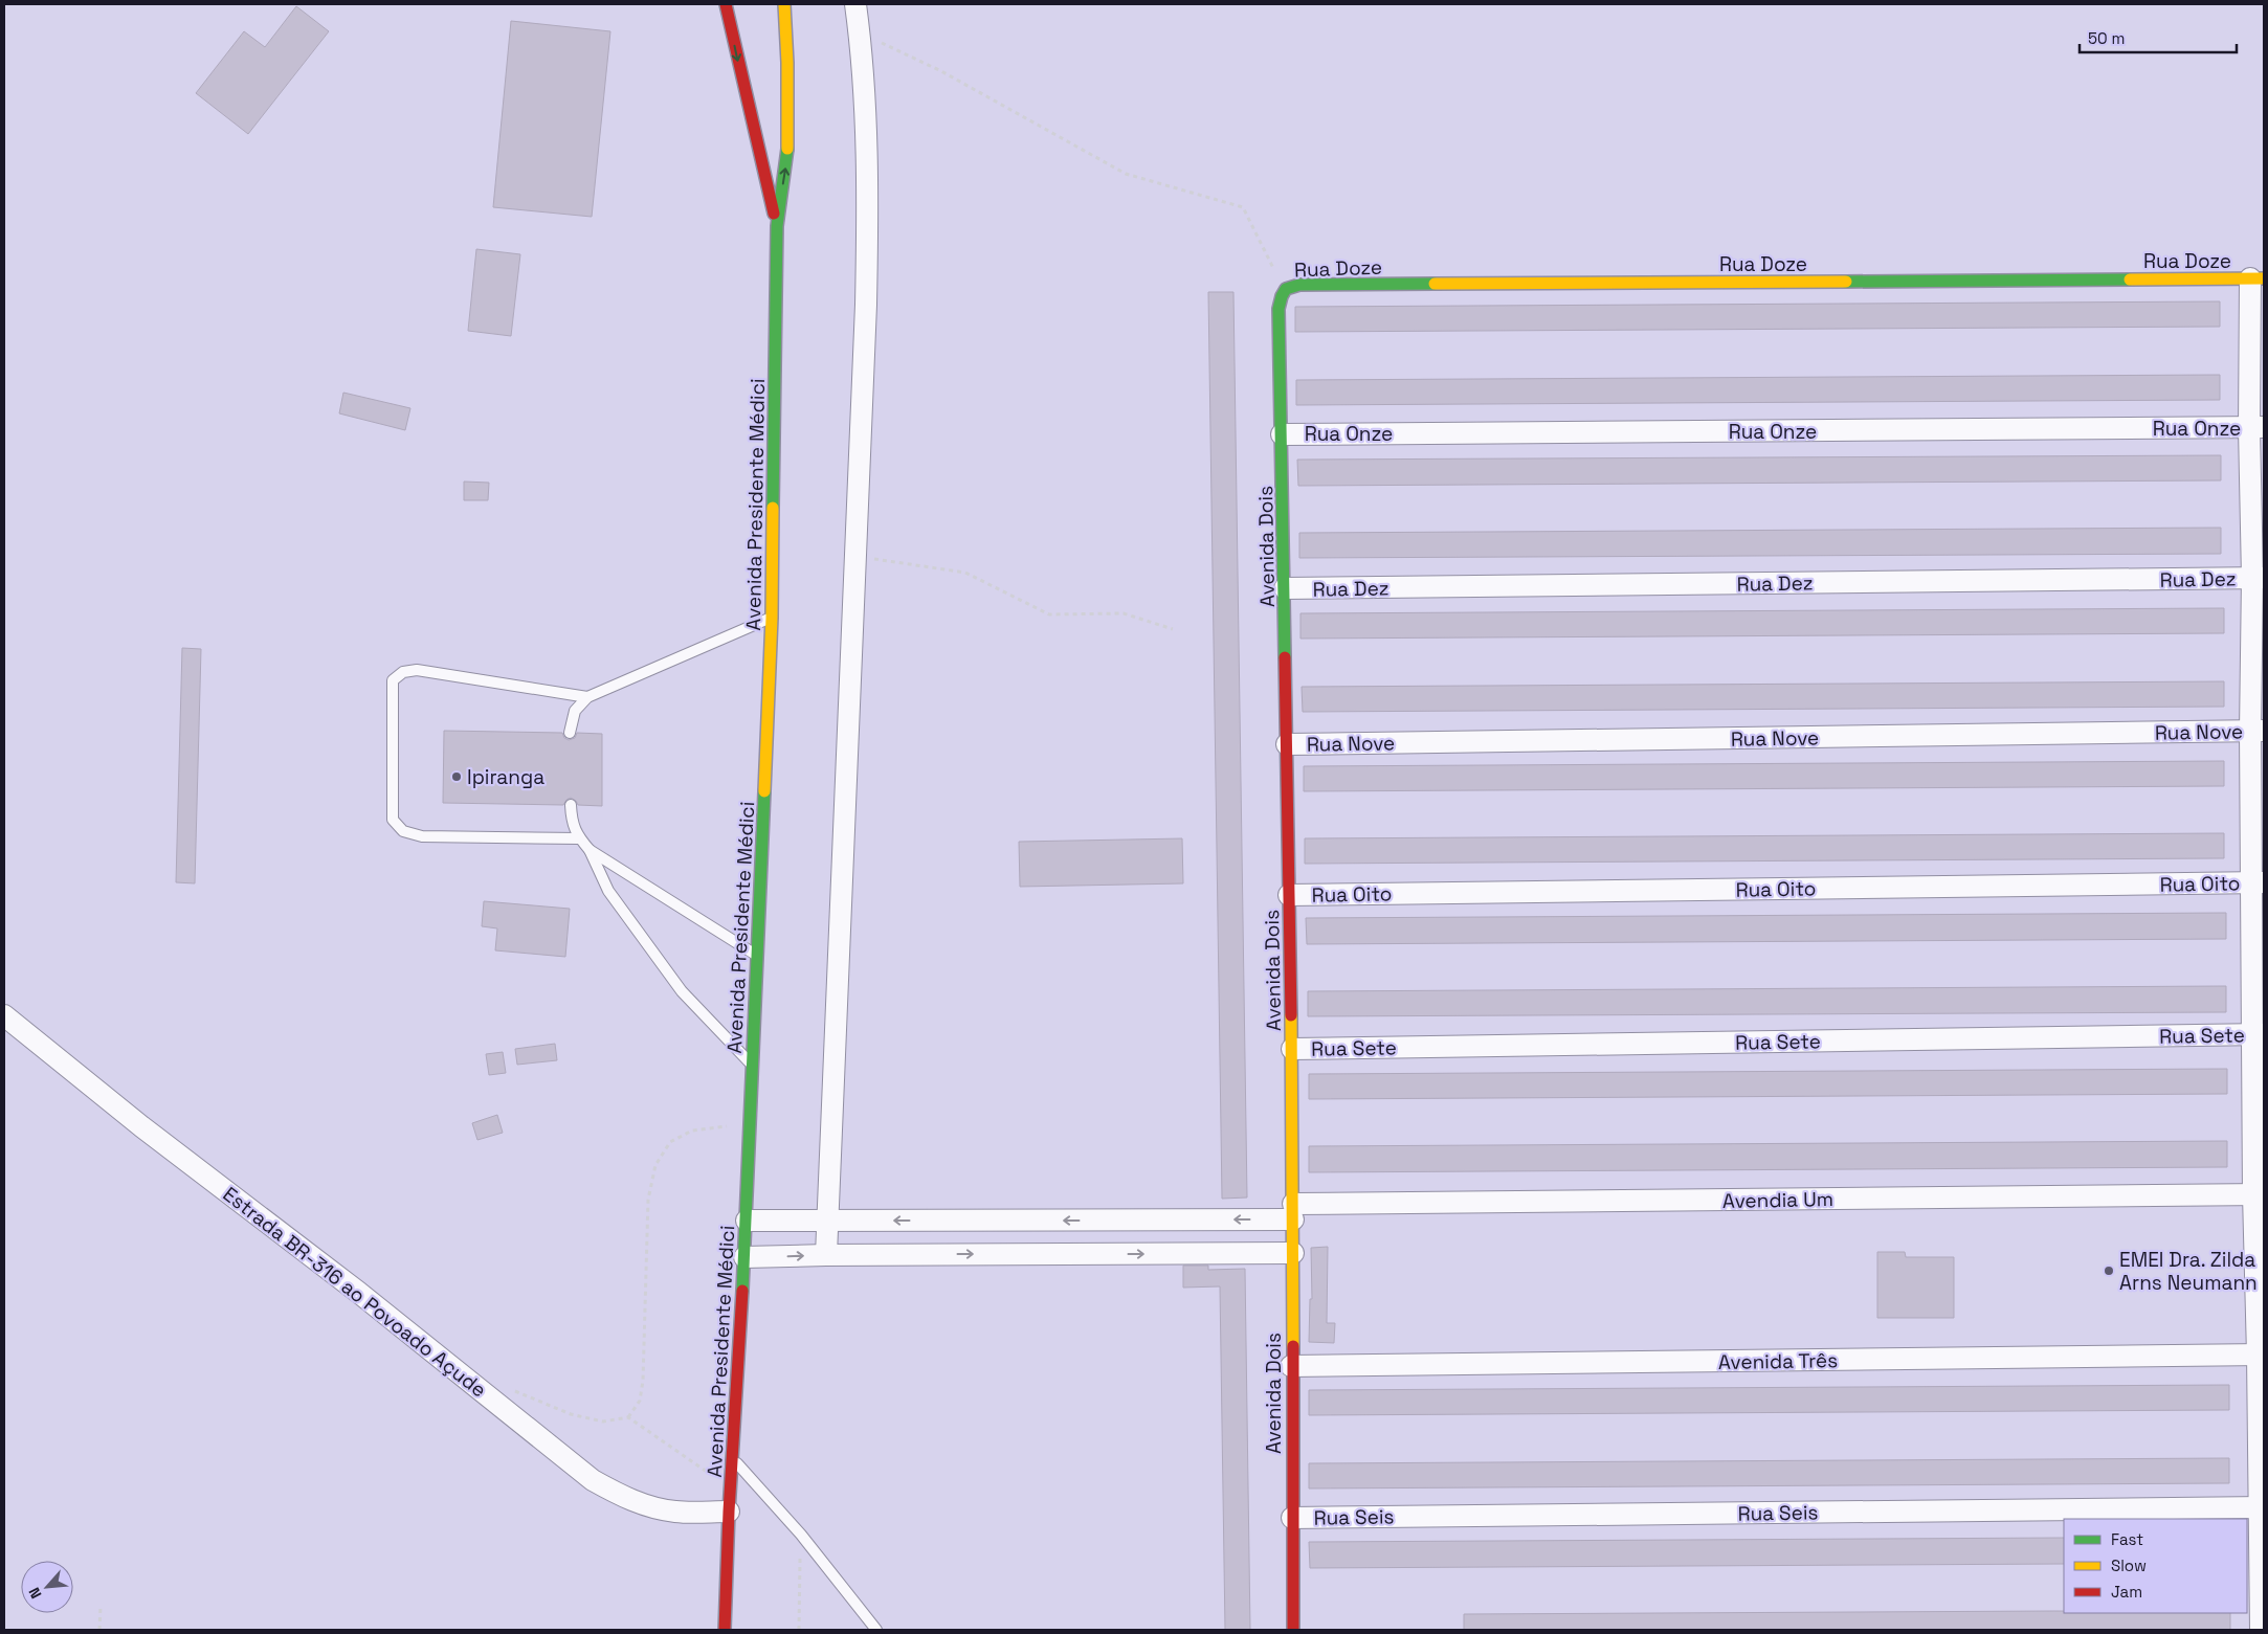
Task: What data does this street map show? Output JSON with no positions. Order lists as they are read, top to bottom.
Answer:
{
  "streets": {
    "street": [
      "Rua Doze",
      "Rua Onze",
      "Avenida Presidente Médici",
      "Avenida Dois",
      "Rua Dez",
      "Rua Nove",
      "Rua Oito",
      "Rua Sete",
      "Avendia Um",
      "Estrada BR-316 ao Povoado Açude",
      "Avenida Três",
      "Rua Seis"
    ]
  },
  "crossings": [
    ["Rua Doze", "Avenida Dois"],
    ["Rua Onze", "Avenida Dois"],
    ["Avenida Presidente Médici", "Avendia Um"],
    ["Avenida Presidente Médici", "Estrada BR-316 ao Povoado Açude"],
    ["Avenida Dois", "Rua Dez"],
    ["Avenida Dois", "Rua Nove"],
    ["Avenida Dois", "Rua Oito"],
    ["Avenida Dois", "Rua Sete"],
    ["Avenida Dois", "Avendia Um"],
    ["Avenida Dois", "Avenida Três"],
    ["Avenida Dois", "Rua Seis"]
  ],
  "places": ["Ipiranga", "EMEI Dra. Zilda Arns Neumann"],
  "legend": ["Fast", "Slow", "Jam"],
  "scale_bar": "50 m",
  "north": "bottom left"
}
